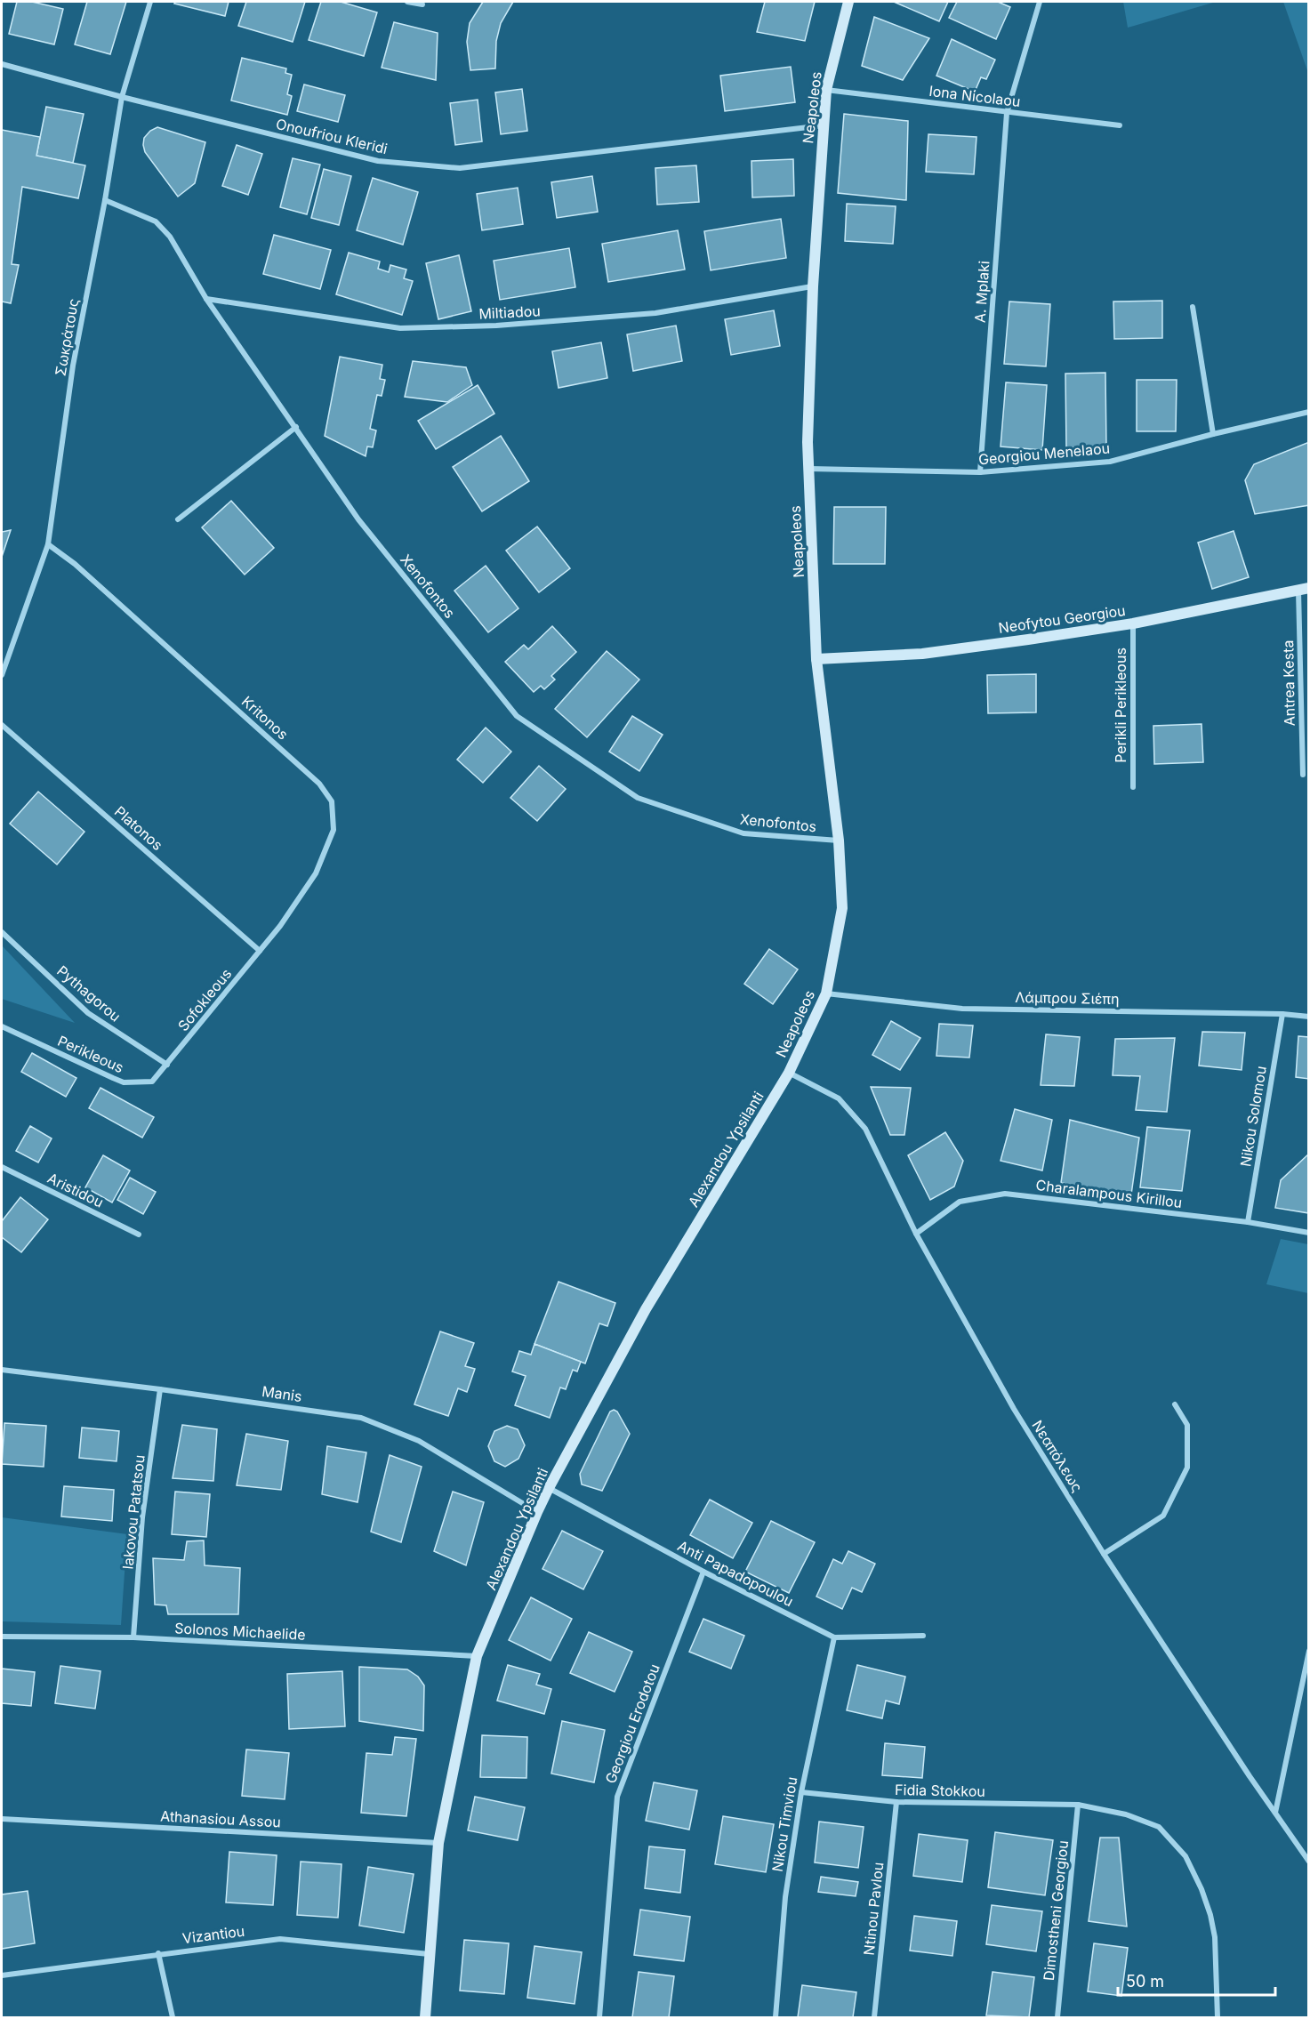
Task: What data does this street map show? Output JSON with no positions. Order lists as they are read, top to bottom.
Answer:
{
  "streets": {
    "main road": ["Neapoleos", "Neofytou Georgiou", "Alexandou Ypsilanti"],
    "street": [
      "Iona Nicolaou",
      "Onoufriou Kleridi",
      "A. Mplaki",
      "Miltiadou",
      "Σωκράτους",
      "Georgiou Menelaou",
      "Xenofontos",
      "Antrea Kesta",
      "Perikli Perikleous",
      "Kritonos",
      "Platonos",
      "Pythagorou",
      "Λάμπρου Σιέπη",
      "Sofokleous",
      "Perikleous",
      "Nikou Solomou",
      "Aristidou",
      "Charalampous Kirillou",
      "Manis",
      "Νεαπόλεως",
      "Iakovou Patatsou",
      "Anti Papadopoulou",
      "Solonos Michaelide",
      "Georgiou Erodotou",
      "Fidia Stokkou",
      "Athanasiou Assou",
      "Nikou Timviou",
      "Ntinou Pavlou",
      "Dimostheni Georgiou",
      "Vizantiou"
    ]
  },
  "crossings": [
    ["Iona Nicolaou", "Neapoleos"],
    ["Iona Nicolaou", "A. Mplaki"],
    ["Neapoleos", "Onoufriou Kleridi"],
    ["Neapoleos", "Miltiadou"],
    ["Neapoleos", "Georgiou Menelaou"],
    ["Neapoleos", "Xenofontos"],
    ["Neapoleos", "Neofytou Georgiou"],
    ["Neapoleos", "Λάμπρου Σιέπη"],
    ["Neapoleos", "Alexandou Ypsilanti"],
    ["Neapoleos", "Νεαπόλεως"],
    ["Onoufriou Kleridi", "Σωκράτους"],
    ["A. Mplaki", "Georgiou Menelaou"],
    ["Miltiadou", "Xenofontos"],
    ["Σωκράτους", "Xenofontos"],
    ["Σωκράτους", "Kritonos"],
    ["Neofytou Georgiou", "Antrea Kesta"],
    ["Neofytou Georgiou", "Perikli Perikleous"],
    ["Kritonos", "Platonos"],
    ["Kritonos", "Sofokleous"],
    ["Platonos", "Sofokleous"],
    ["Pythagorou", "Sofokleous"],
    ["Pythagorou", "Perikleous"],
    ["Λάμπρου Σιέπη", "Nikou Solomou"],
    ["Sofokleous", "Perikleous"],
    ["Nikou Solomou", "Charalampous Kirillou"],
    ["Alexandou Ypsilanti", "Manis"],
    ["Alexandou Ypsilanti", "Νεαπόλεως"],
    ["Alexandou Ypsilanti", "Anti Papadopoulou"],
    ["Alexandou Ypsilanti", "Solonos Michaelide"],
    ["Alexandou Ypsilanti", "Athanasiou Assou"],
    ["Alexandou Ypsilanti", "Vizantiou"],
    ["Charalampous Kirillou", "Νεαπόλεως"],
    ["Manis", "Iakovou Patatsou"],
    ["Iakovou Patatsou", "Solonos Michaelide"],
    ["Anti Papadopoulou", "Georgiou Erodotou"],
    ["Anti Papadopoulou", "Nikou Timviou"],
    ["Fidia Stokkou", "Nikou Timviou"],
    ["Fidia Stokkou", "Ntinou Pavlou"],
    ["Fidia Stokkou", "Dimostheni Georgiou"]
  ],
  "scale_bar": "50 m"
}
